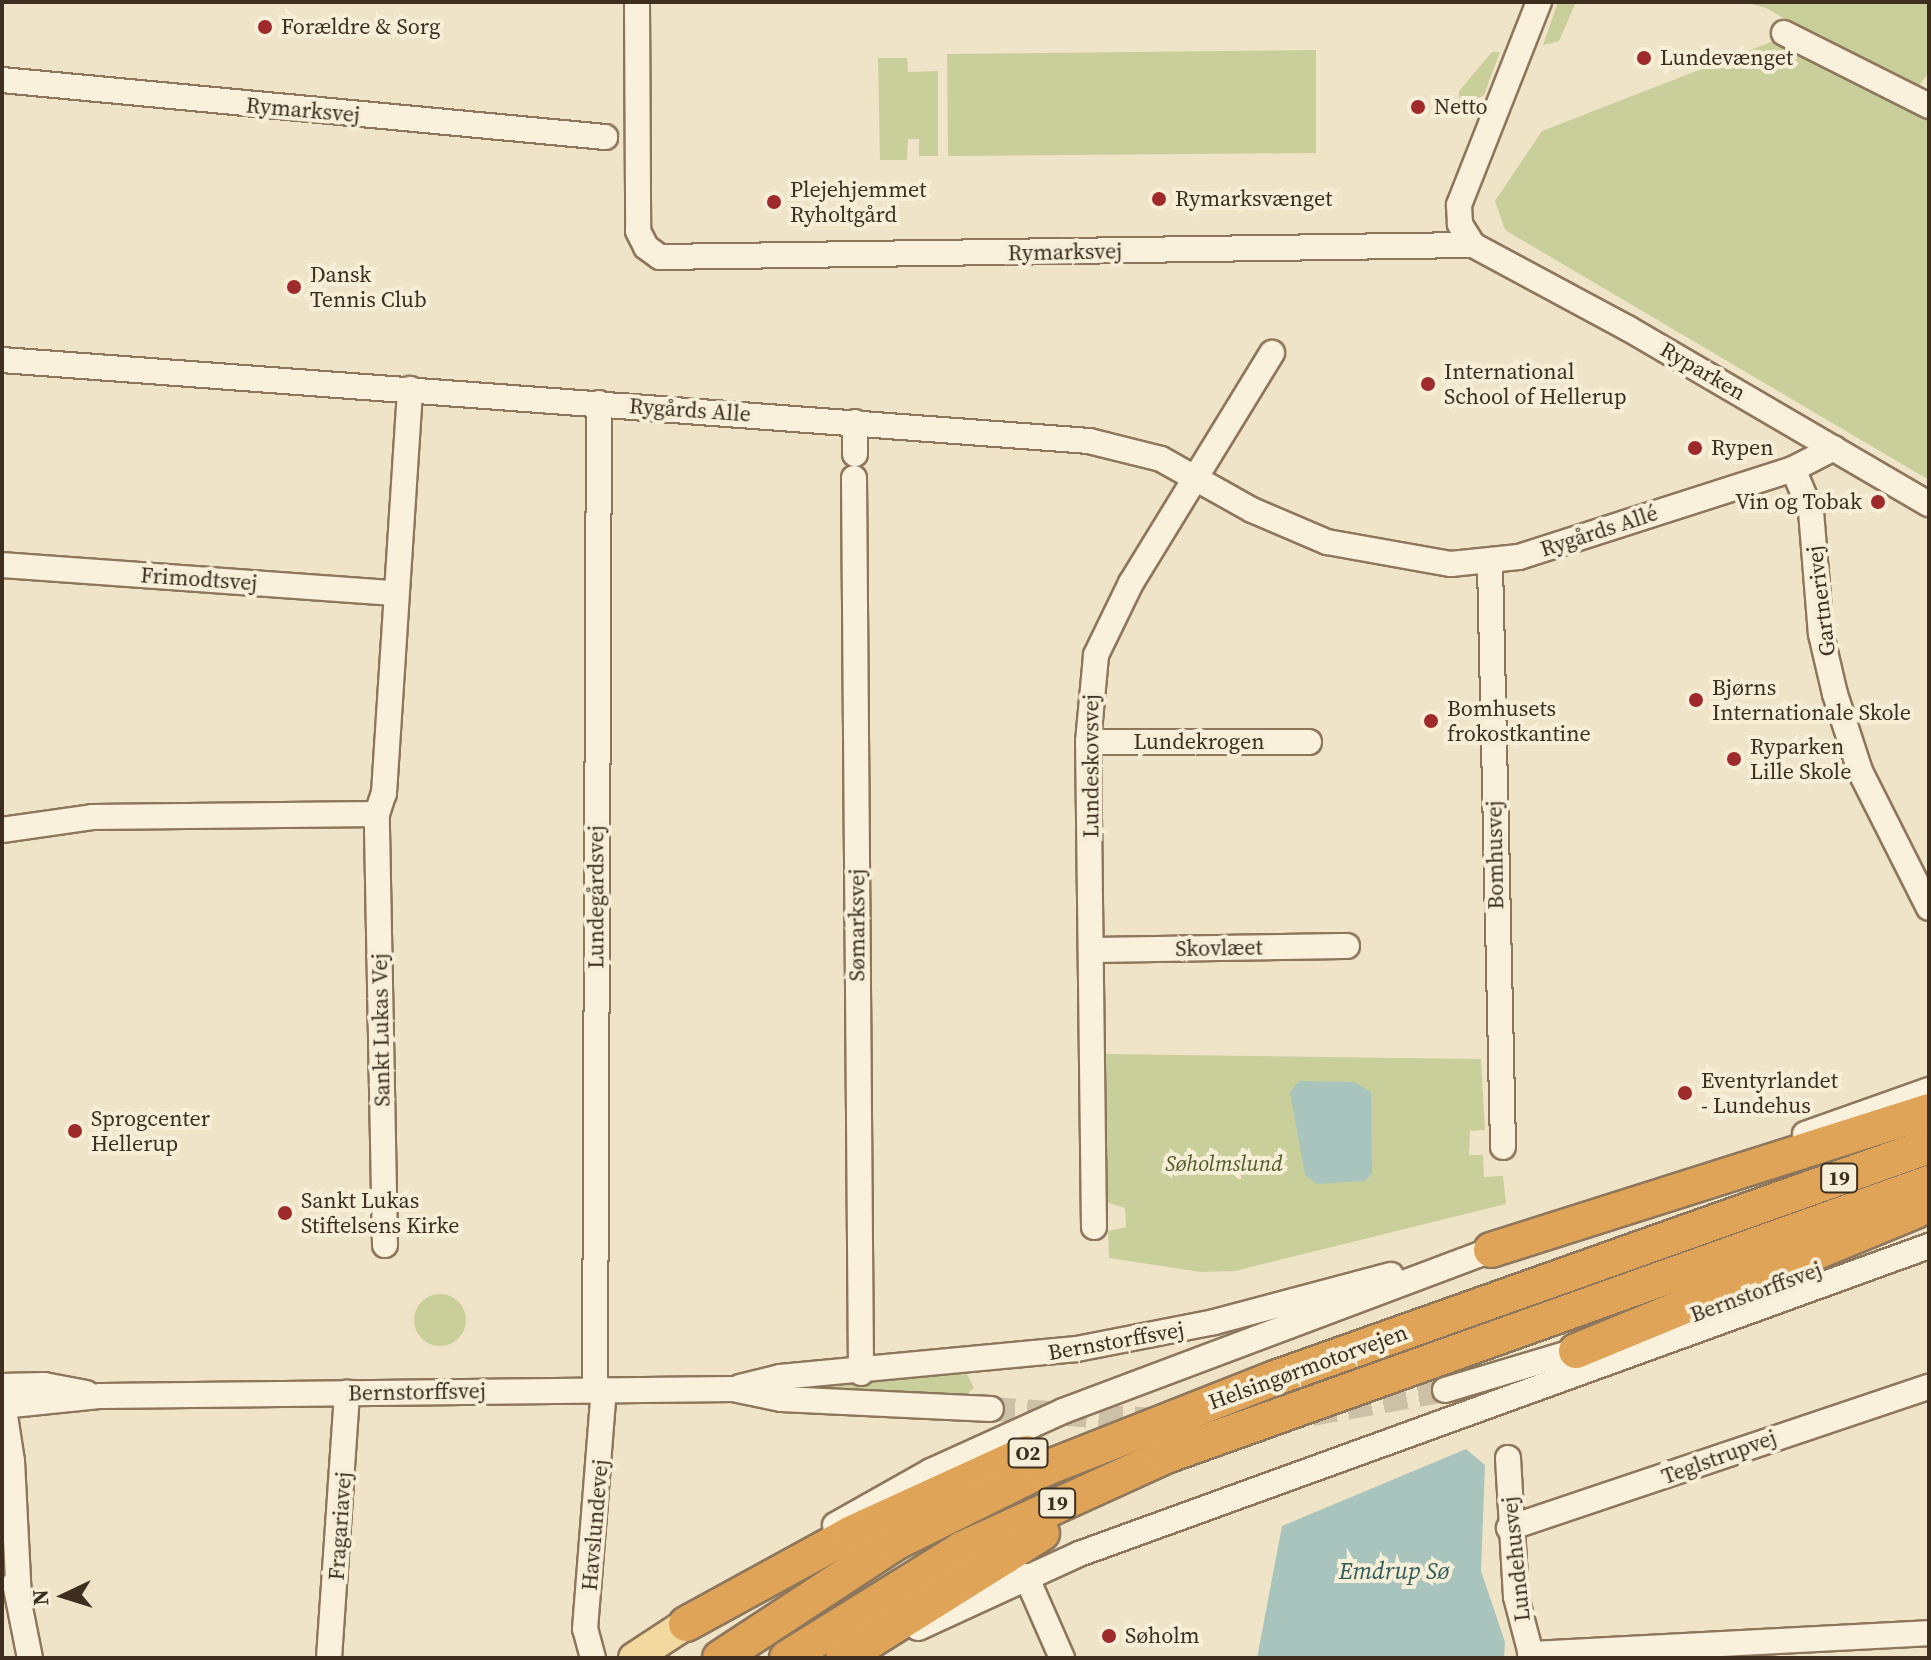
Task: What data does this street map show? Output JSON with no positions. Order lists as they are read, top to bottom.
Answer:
{
  "streets": {
    "highway": ["19", "Helsingørmotorvejen", "O2"],
    "street": [
      "Rymarksvej",
      "Ryparken",
      "Rygårds Alle",
      "Rygårds Allé",
      "Frimodtsvej",
      "Gartnerivej",
      "Lundekrogen",
      "Lundeskovsvej",
      "Bomhusvej",
      "Lundegårdsvej",
      "Sømarksvej",
      "Skovlæet",
      "Sankt Lukas Vej",
      "Bernstorffsvej",
      "Teglstrupvej",
      "Havslundevej",
      "Fragariavej",
      "Lundehusvej"
    ]
  },
  "crossings": [
    ["Rymarksvej", "Ryparken"],
    ["Ryparken", "Rygårds Allé"],
    ["Rygårds Alle", "Rygårds Allé"],
    ["Rygårds Alle", "Lundeskovsvej"],
    ["Rygårds Alle", "Lundegårdsvej"],
    ["Rygårds Alle", "Sømarksvej"],
    ["Rygårds Alle", "Sankt Lukas Vej"],
    ["Rygårds Allé", "Gartnerivej"],
    ["Rygårds Allé", "Bomhusvej"],
    ["Frimodtsvej", "Sankt Lukas Vej"],
    ["Lundekrogen", "Lundeskovsvej"],
    ["Lundeskovsvej", "Skovlæet"],
    ["Lundegårdsvej", "Bernstorffsvej"],
    ["Lundegårdsvej", "Havslundevej"],
    ["Sømarksvej", "Bernstorffsvej"],
    ["Bernstorffsvej", "Havslundevej"],
    ["Bernstorffsvej", "Fragariavej"],
    ["Helsingørmotorvejen", "O2"],
    ["Teglstrupvej", "Lundehusvej"]
  ],
  "water": ["Emdrup Sø"],
  "parks": ["Søholmslund"],
  "places": [
    "Forældre & Sorg",
    "Lundevænget",
    "Netto",
    "Rymarksvænget",
    "Plejehjemmet Ryholtgård",
    "Dansk Tennis Club",
    "International School of Hellerup",
    "Rypen",
    "Vin og Tobak",
    "Bjørns Internationale Skole",
    "Bomhusets frokostkantine",
    "Ryparken Lille Skole",
    "Eventyrlandet - Lundehus",
    "Sprogcenter Hellerup",
    "Sankt Lukas Stiftelsens Kirke",
    "Søholm"
  ],
  "north": "left"
}
